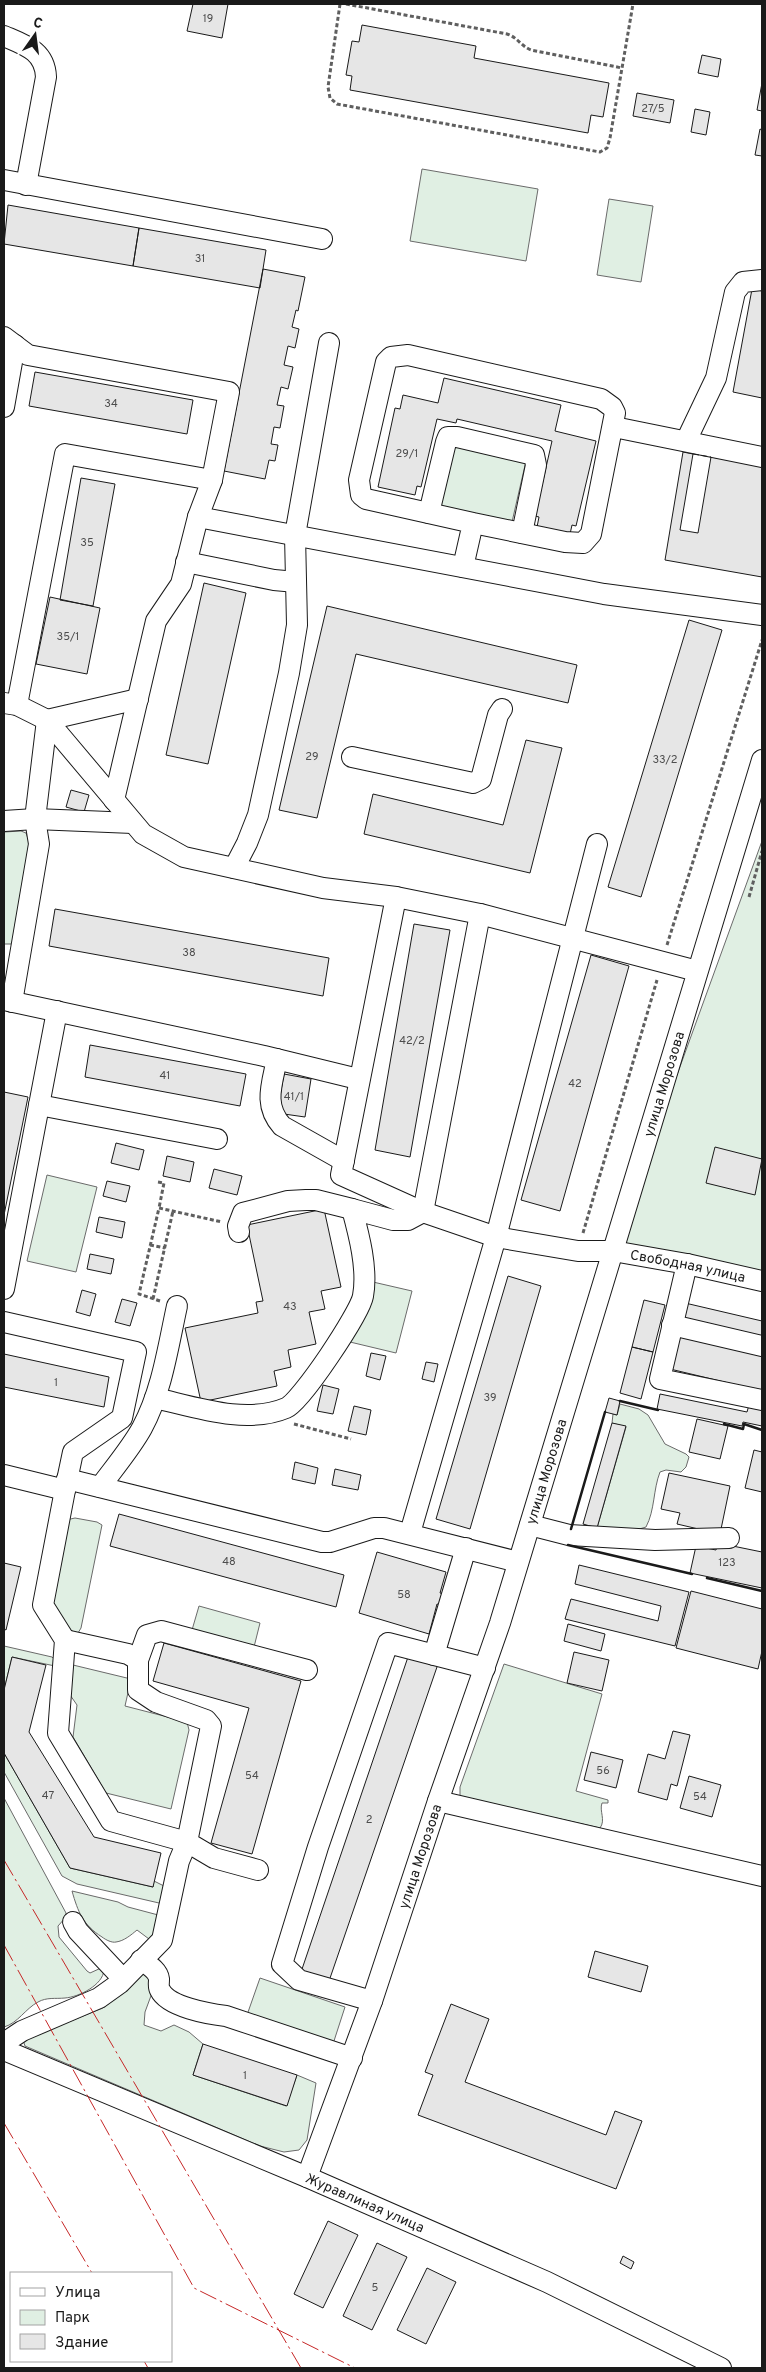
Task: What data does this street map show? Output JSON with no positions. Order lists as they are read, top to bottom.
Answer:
{
  "streets": {
    "street": ["улица Морозова", "Свободная улица", "Журавлиная улица"]
  },
  "crossings": [
    ["улица Морозова", "Свободная улица"],
    ["улица Морозова", "Журавлиная улица"]
  ],
  "house_numbers": [
    "19",
    "27/5",
    "31",
    "34",
    "29/1",
    "35",
    "35/1",
    "29",
    "33/2",
    "38",
    "42/2",
    "41",
    "42",
    "41/1",
    "43",
    "1",
    "39",
    "48",
    "123",
    "58",
    "56",
    "54",
    "47",
    "54",
    "2",
    "1",
    "5"
  ],
  "legend": ["Улица", "Парк", "Здание"],
  "north": "top"
}
